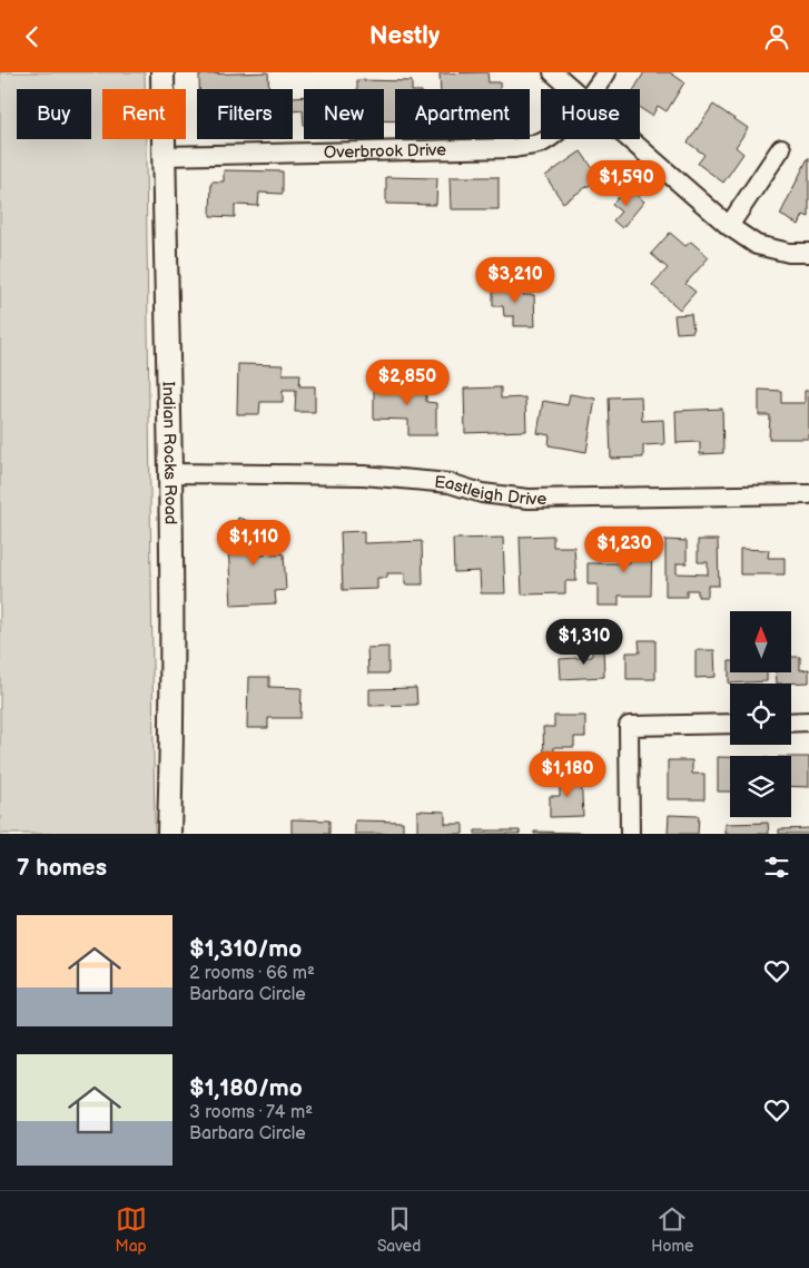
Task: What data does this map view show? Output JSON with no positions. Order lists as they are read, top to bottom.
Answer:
{
  "streets": {
    "street": ["Overbrook Drive", "Indian Rocks Road", "Eastleigh Drive"]
  },
  "crossings": [
    ["Overbrook Drive", "Indian Rocks Road"],
    ["Indian Rocks Road", "Eastleigh Drive"]
  ],
  "north": "top",
  "page": {
    "header": "Nestly",
    "chip": [
      "Buy",
      "Rent",
      "Filters",
      "New",
      "Apartment",
      "House"
    ],
    "price": [
      "$1,590",
      "$3,210",
      "$2,850",
      "$1,110",
      "$1,230",
      "$1,310",
      "$1,180"
    ],
    "heading": "7 homes",
    "list": [
      {
        "name": "$1,310/mo",
        "note": "2 rooms · 66 m² · Barbara Circle"
      },
      {
        "name": "$1,180/mo",
        "note": "3 rooms · 74 m² · Barbara Circle"
      }
    ],
    "tabs": ["Map", "Saved", "Home"]
  }
}
